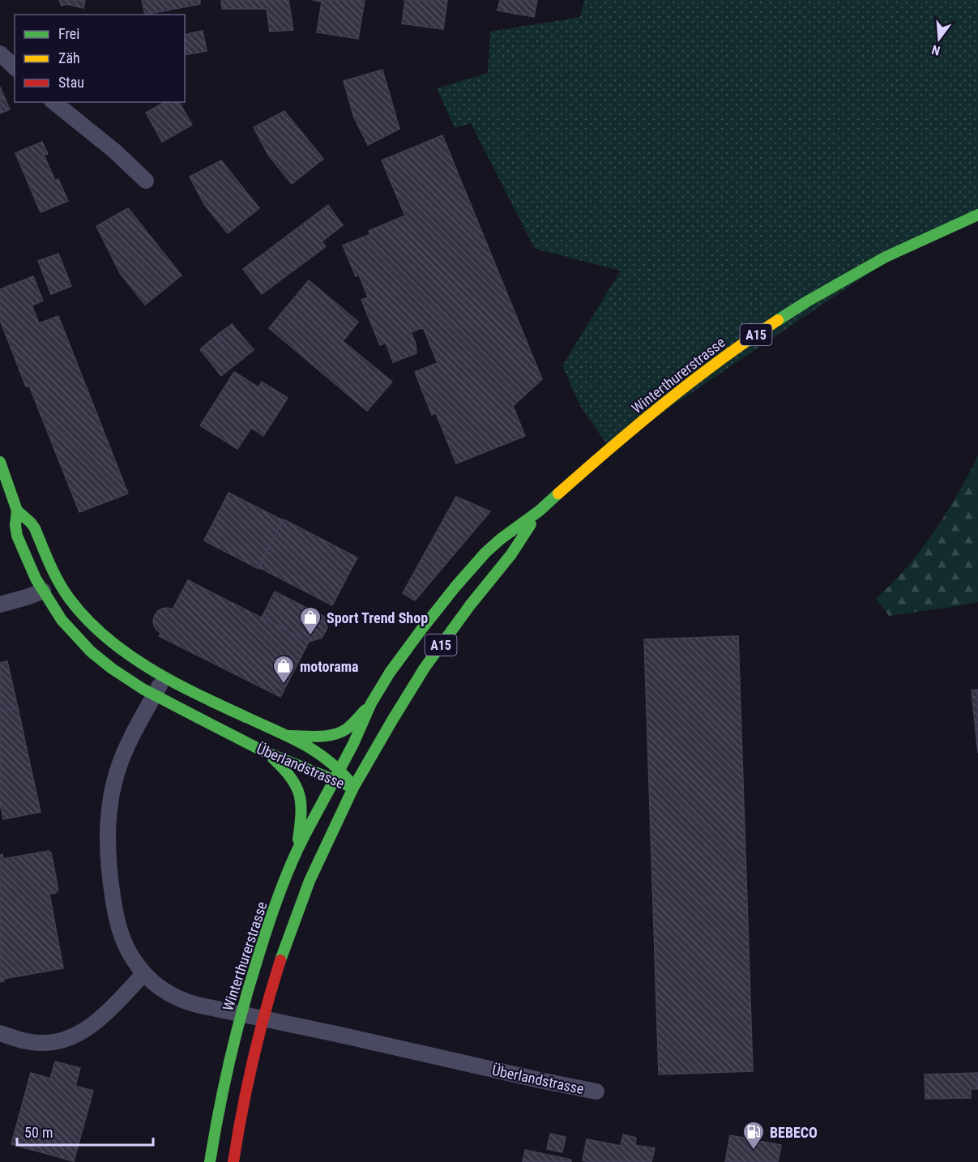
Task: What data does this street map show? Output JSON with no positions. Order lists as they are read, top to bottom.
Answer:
{
  "streets": {
    "main road": ["A15", "Winterthurerstrasse", "Überlandstrasse"]
  },
  "crossings": [
    ["A15", "Winterthurerstrasse"],
    ["A15", "Überlandstrasse"],
    ["Winterthurerstrasse", "Überlandstrasse"]
  ],
  "places": {
    "shop": ["Sport Trend Shop", "motorama"],
    "fuel station": ["BEBECO"]
  },
  "legend": ["Frei", "Zäh", "Stau"],
  "scale_bar": "50 m",
  "north": "bottom"
}
